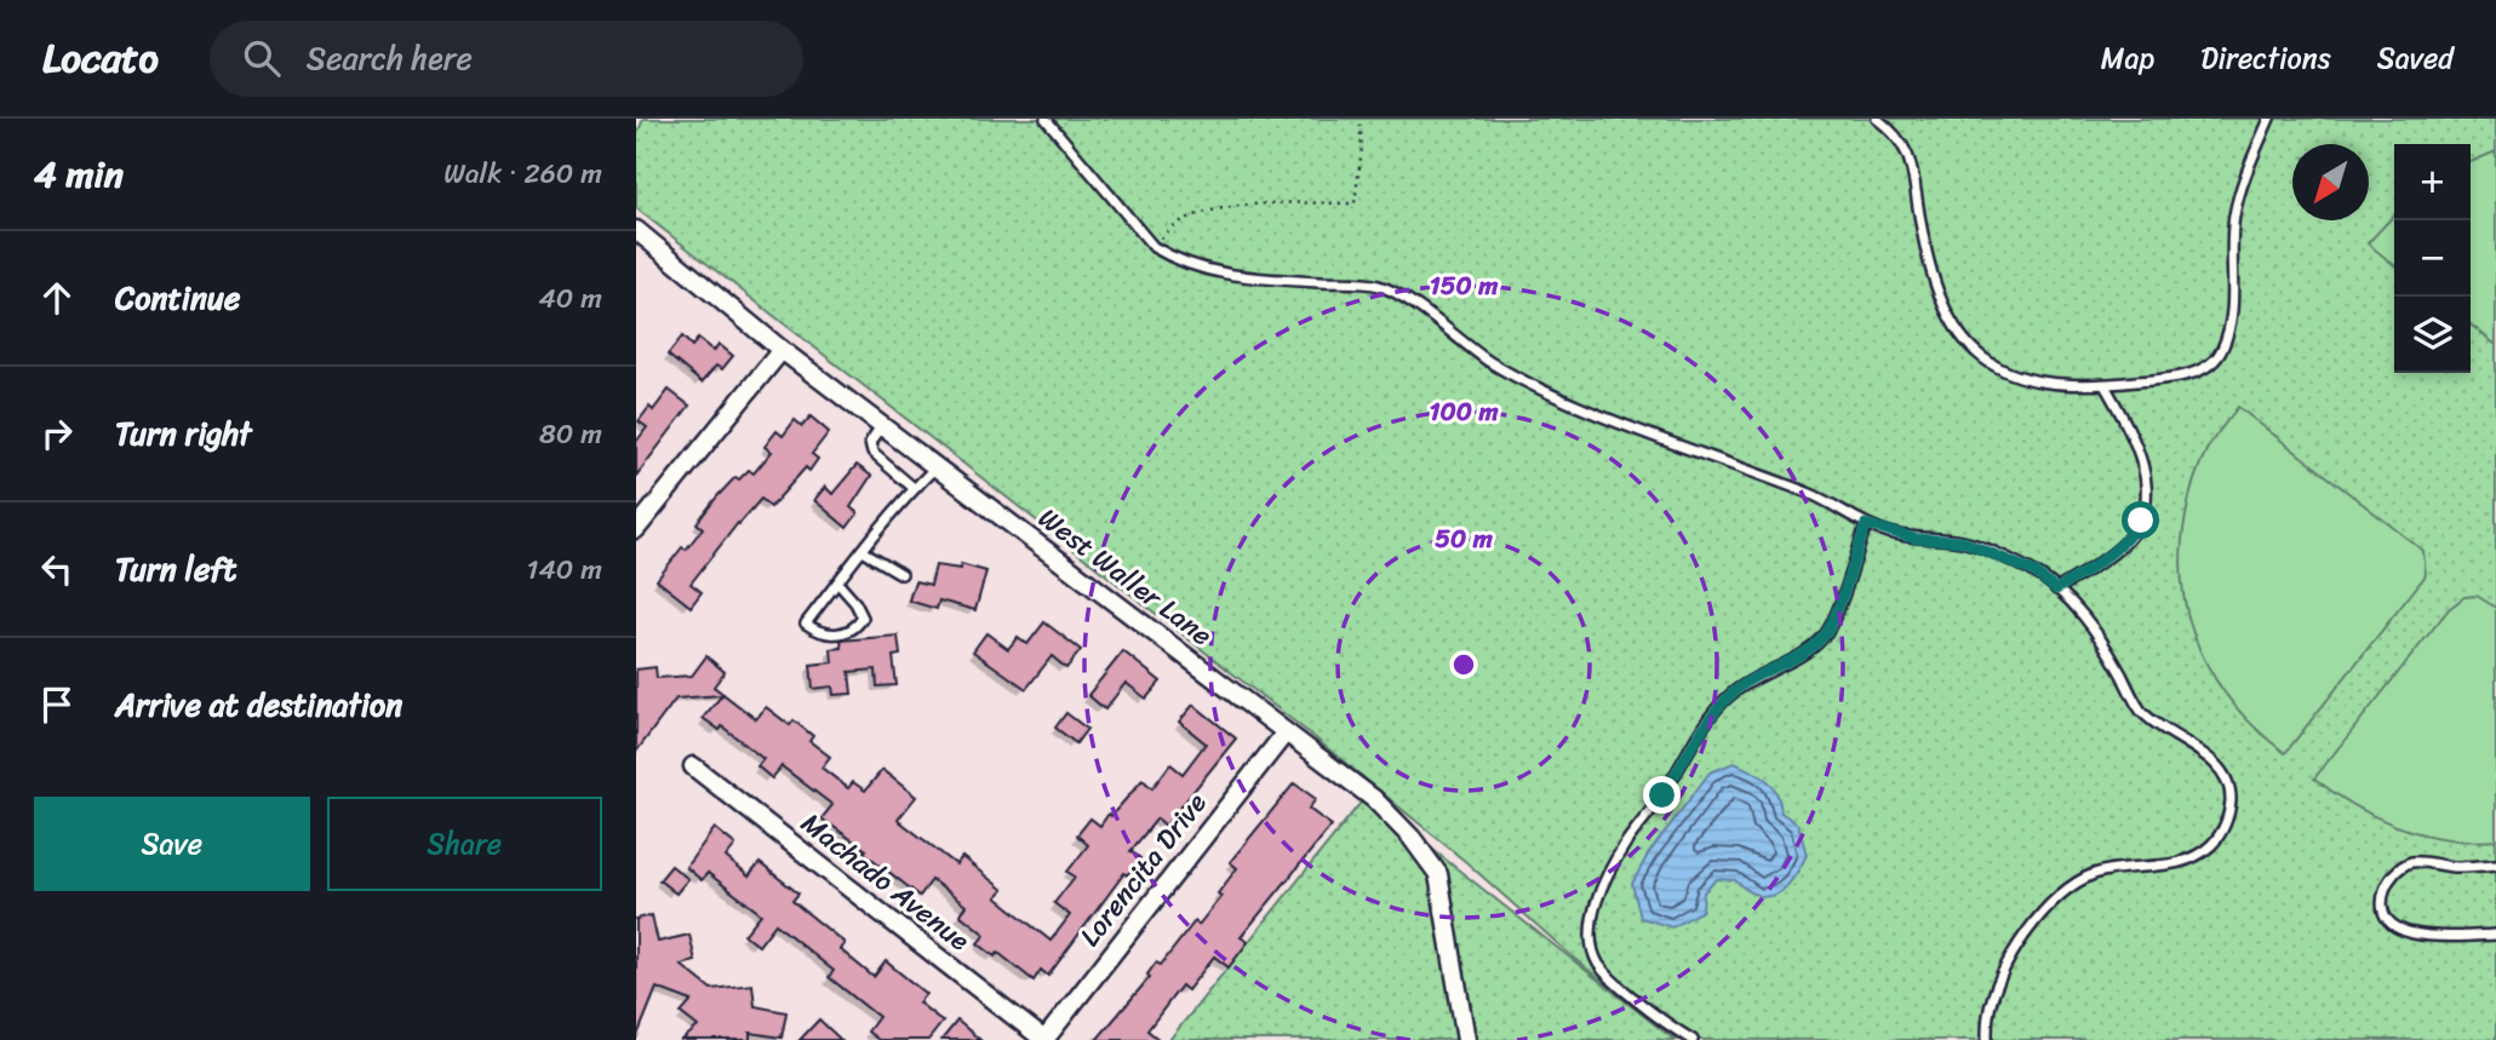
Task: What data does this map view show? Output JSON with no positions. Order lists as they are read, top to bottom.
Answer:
{
  "streets": {
    "street": ["West Waller Lane", "Lorencita Drive", "Machado Avenue"]
  },
  "crossings": [
    ["West Waller Lane", "Lorencita Drive"],
    ["Lorencita Drive", "Machado Avenue"]
  ],
  "north": "bottom left",
  "page": {
    "header": "Locato",
    "search": "Search here",
    "nav": ["Map", "Directions", "Saved"],
    "heading": ["4 min", "Walk · 260 m"],
    "map_buttons": ["+", "−"],
    "list": [
      ["Continue", "40 m"],
      ["Turn right", "80 m"],
      ["Turn left", "140 m"],
      "Arrive at destination"
    ],
    "buttons": ["Save", "Share"]
  },
  "rings": ["150 m", "100 m", "50 m"]
}
